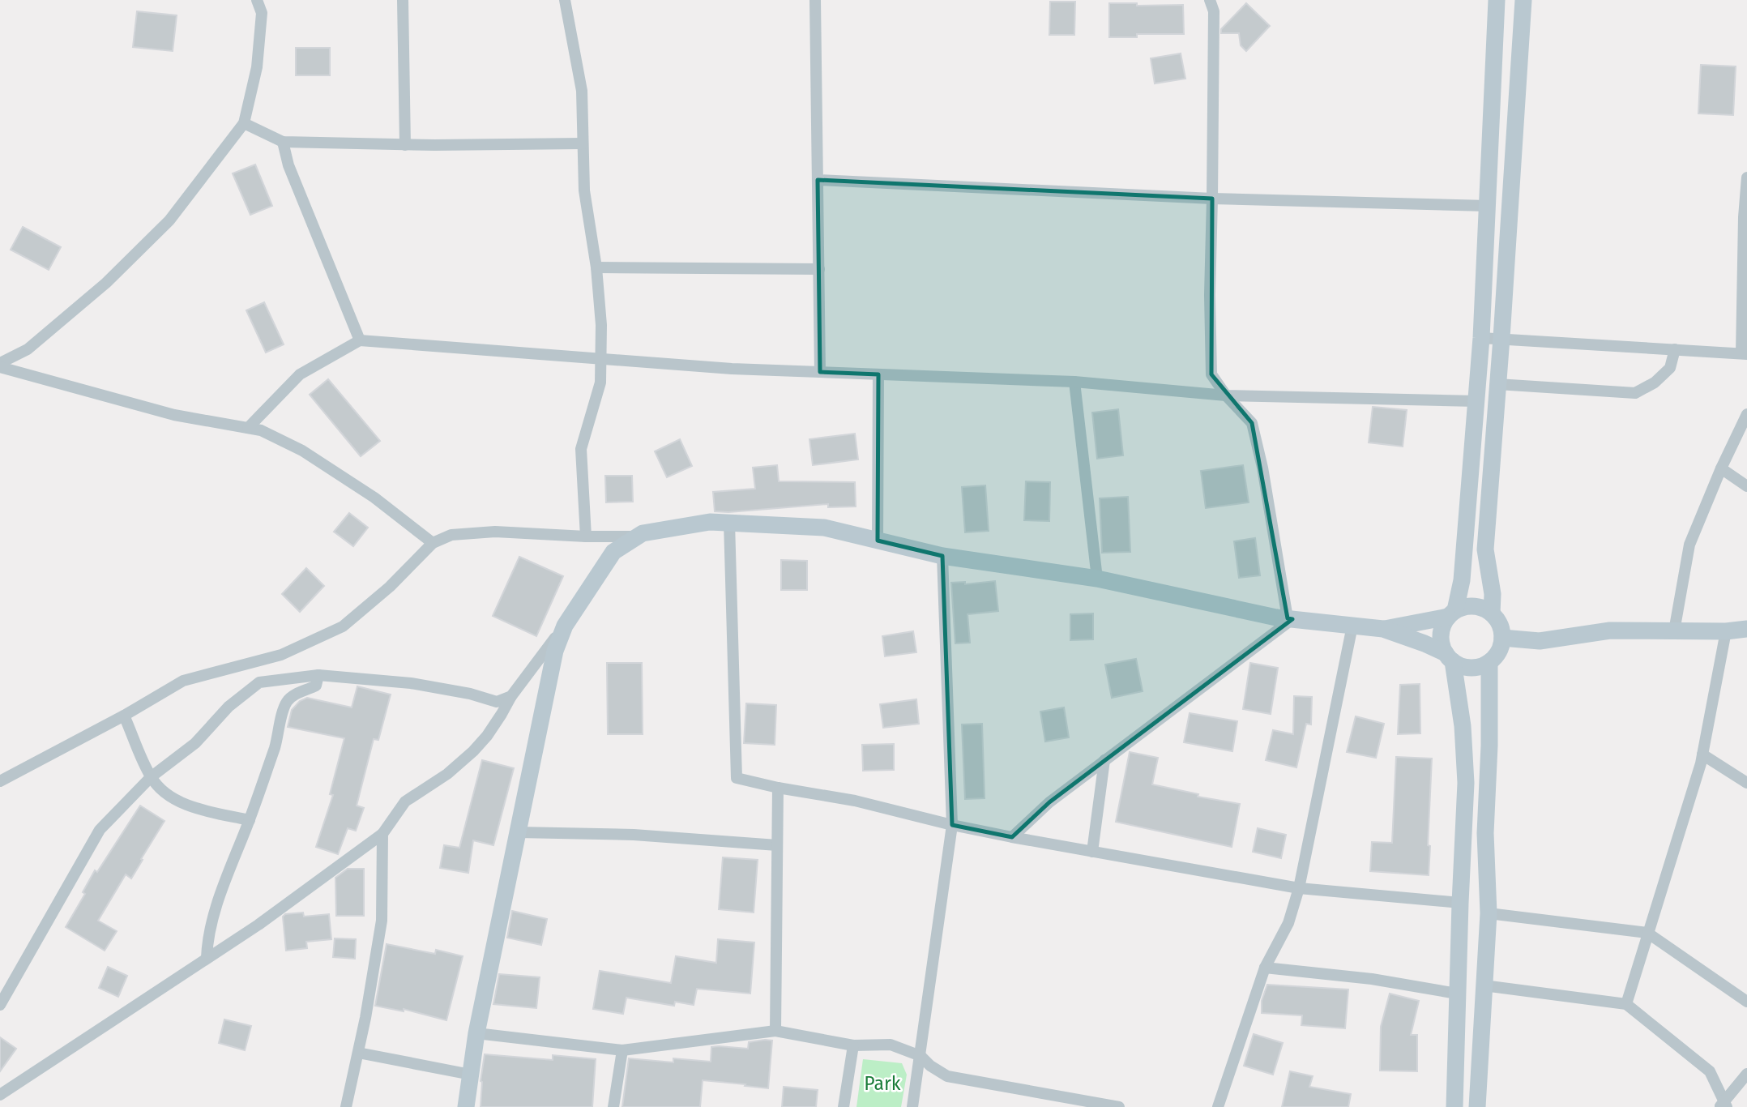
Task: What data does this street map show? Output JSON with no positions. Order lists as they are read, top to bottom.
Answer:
{
  "parks": ["Park"]
}
